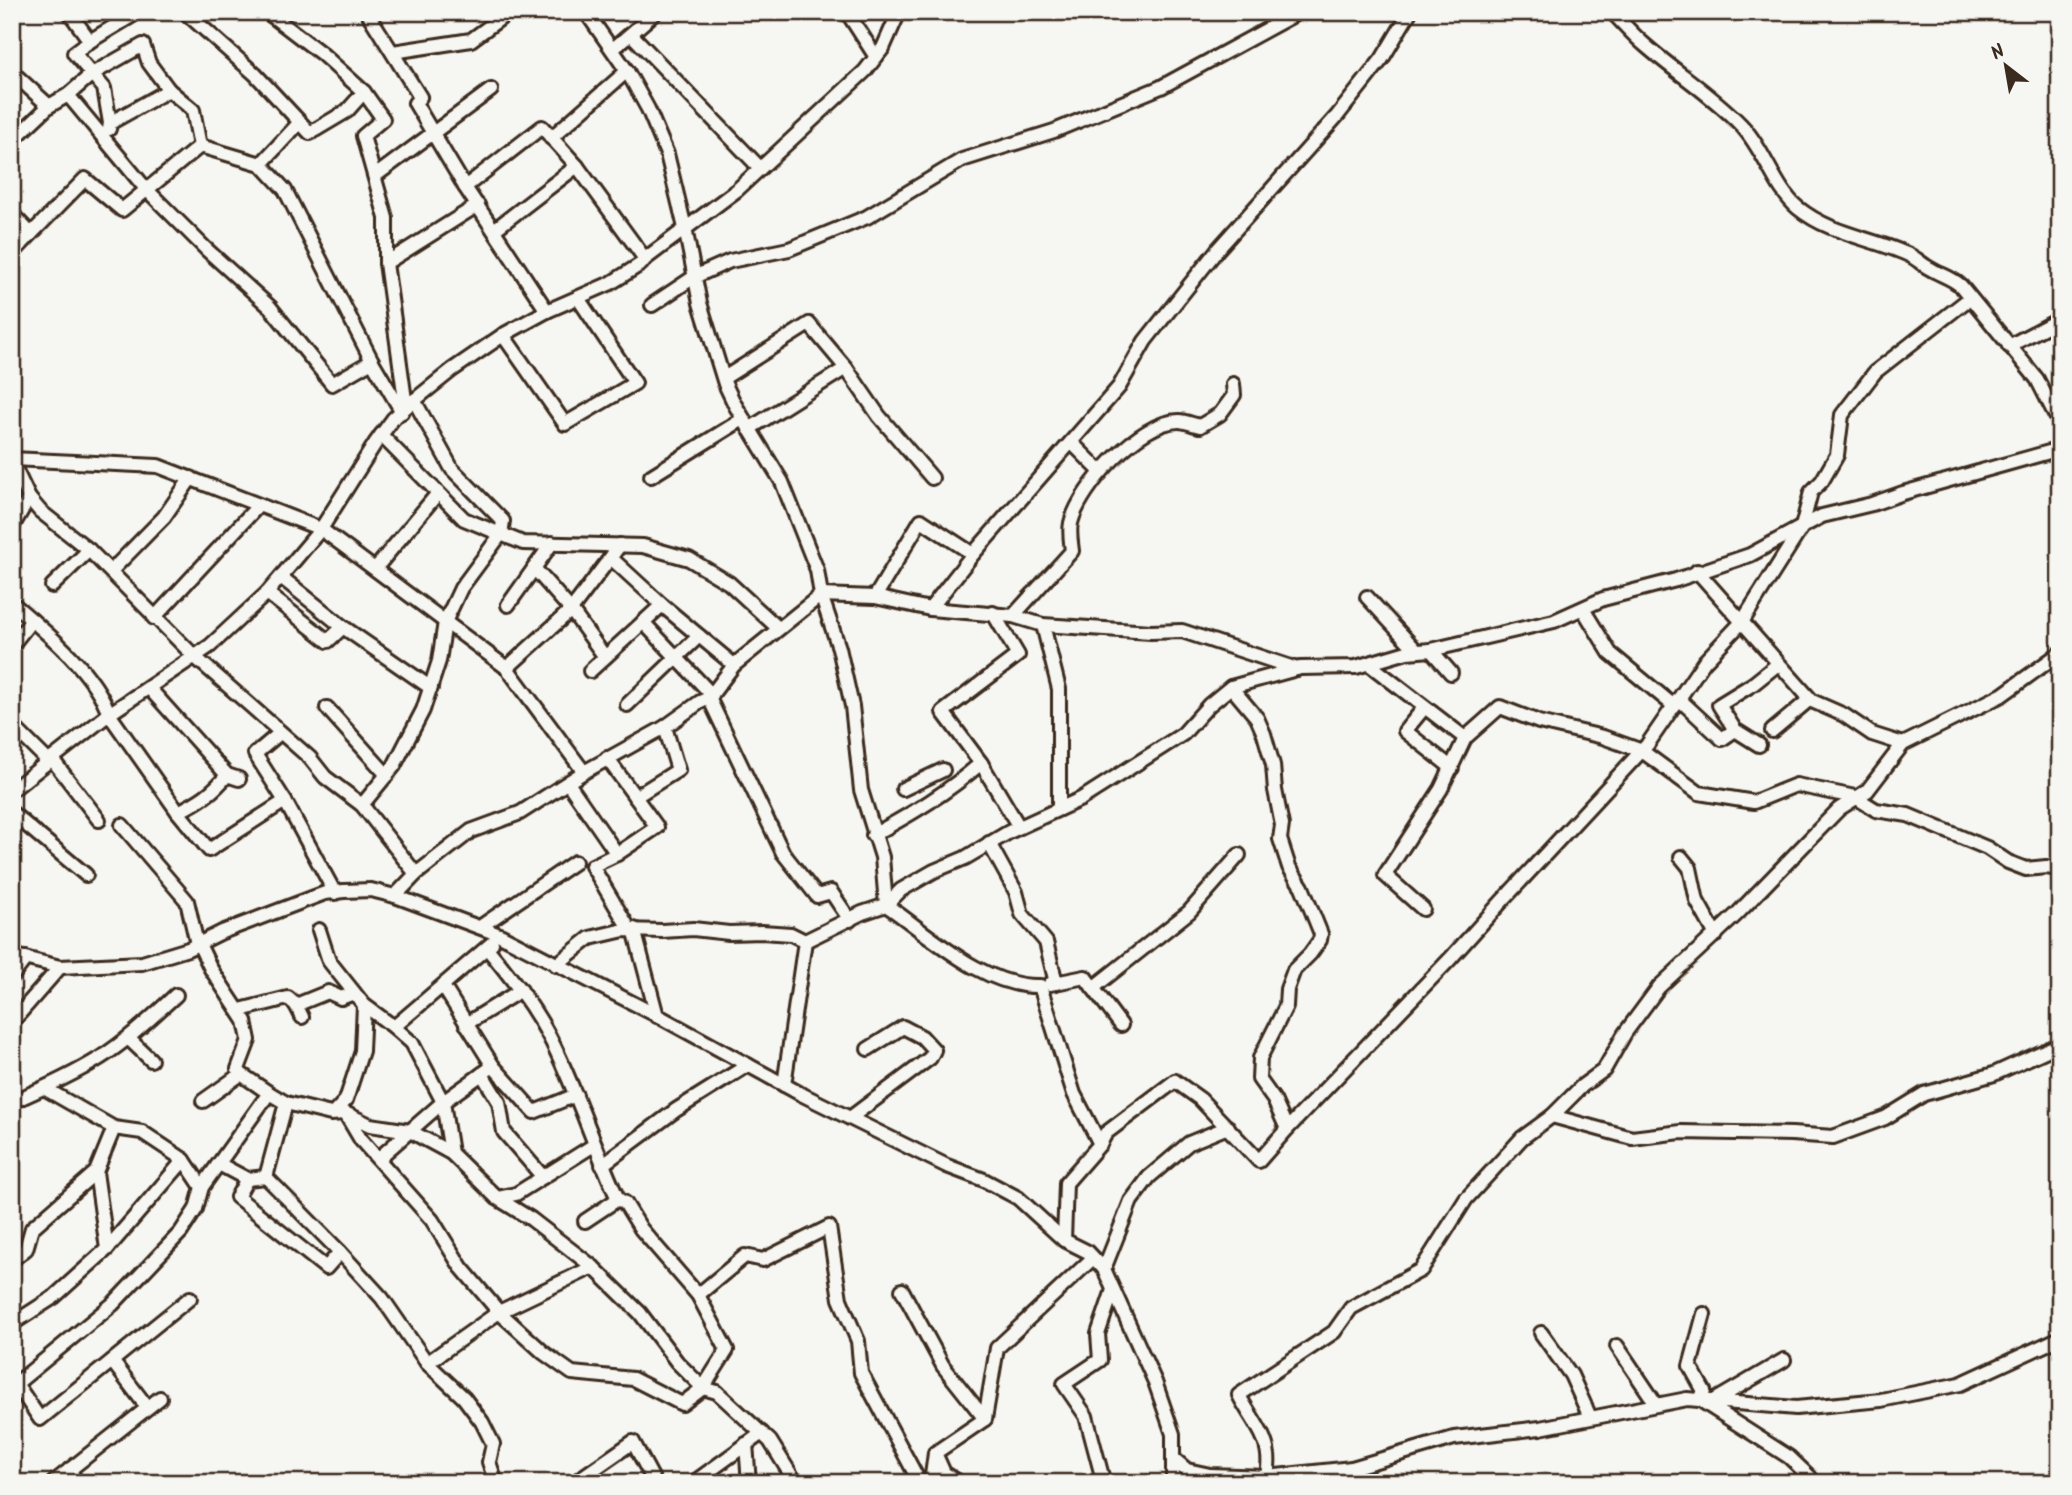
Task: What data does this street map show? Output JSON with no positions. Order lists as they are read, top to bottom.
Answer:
{
  "north": "top left"
}
